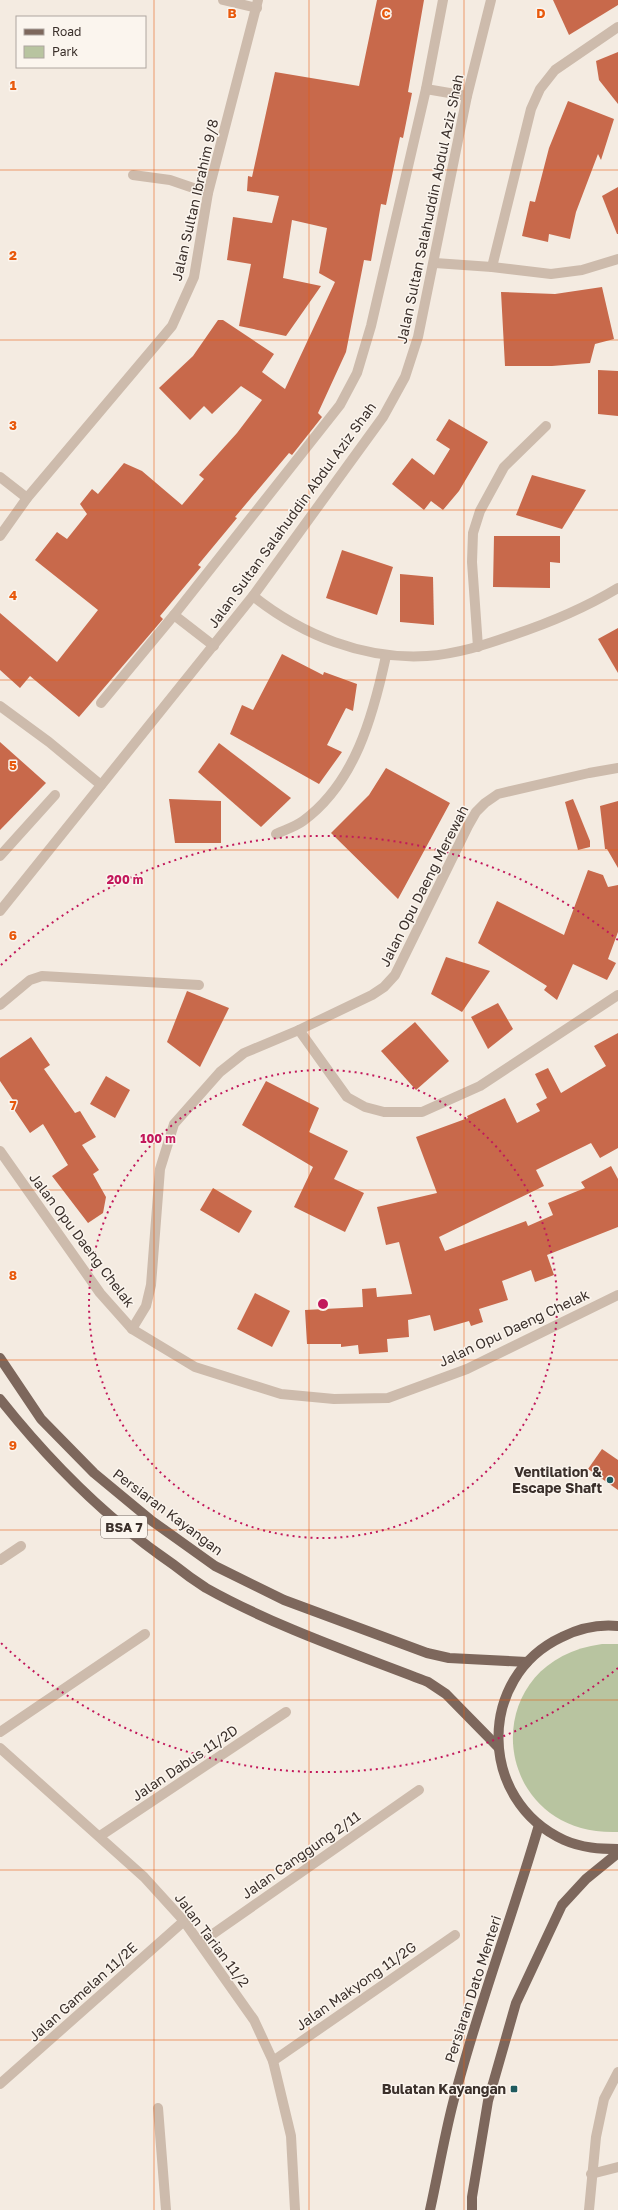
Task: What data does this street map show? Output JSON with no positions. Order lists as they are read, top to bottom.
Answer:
{
  "streets": {
    "main road": ["Persiaran Kayangan", "BSA 7", "Persiaran Dato Menteri"],
    "street": [
      "Jalan Sultan Ibrahim 9/8",
      "Jalan Sultan Salahuddin Abdul Aziz Shah",
      "Jalan Opu Daeng Merewah",
      "Jalan Opu Daeng Chelak",
      "Jalan Dabus 11/2D",
      "Jalan Canggung 2/11",
      "Jalan Tarian 11/2",
      "Jalan Makyong 11/2G",
      "Jalan Gamelan 11/2E"
    ]
  },
  "crossings": [
    ["Jalan Opu Daeng Merewah", "Jalan Opu Daeng Chelak"],
    ["Jalan Dabus 11/2D", "Jalan Tarian 11/2"],
    ["Jalan Canggung 2/11", "Jalan Tarian 11/2"],
    ["Jalan Tarian 11/2", "Jalan Makyong 11/2G"],
    ["Jalan Tarian 11/2", "Jalan Gamelan 11/2E"]
  ],
  "places": {
    "other": ["Ventilation & Escape Shaft"],
    "transit": ["Bulatan Kayangan"]
  },
  "legend": ["Road", "Park"],
  "grid": {
    "columns": ["B", "C", "D"],
    "rows": [
      "1",
      "2",
      "3",
      "4",
      "5",
      "6",
      "7",
      "8",
      "9"
    ]
  },
  "rings": ["200 m", "100 m"]
}
